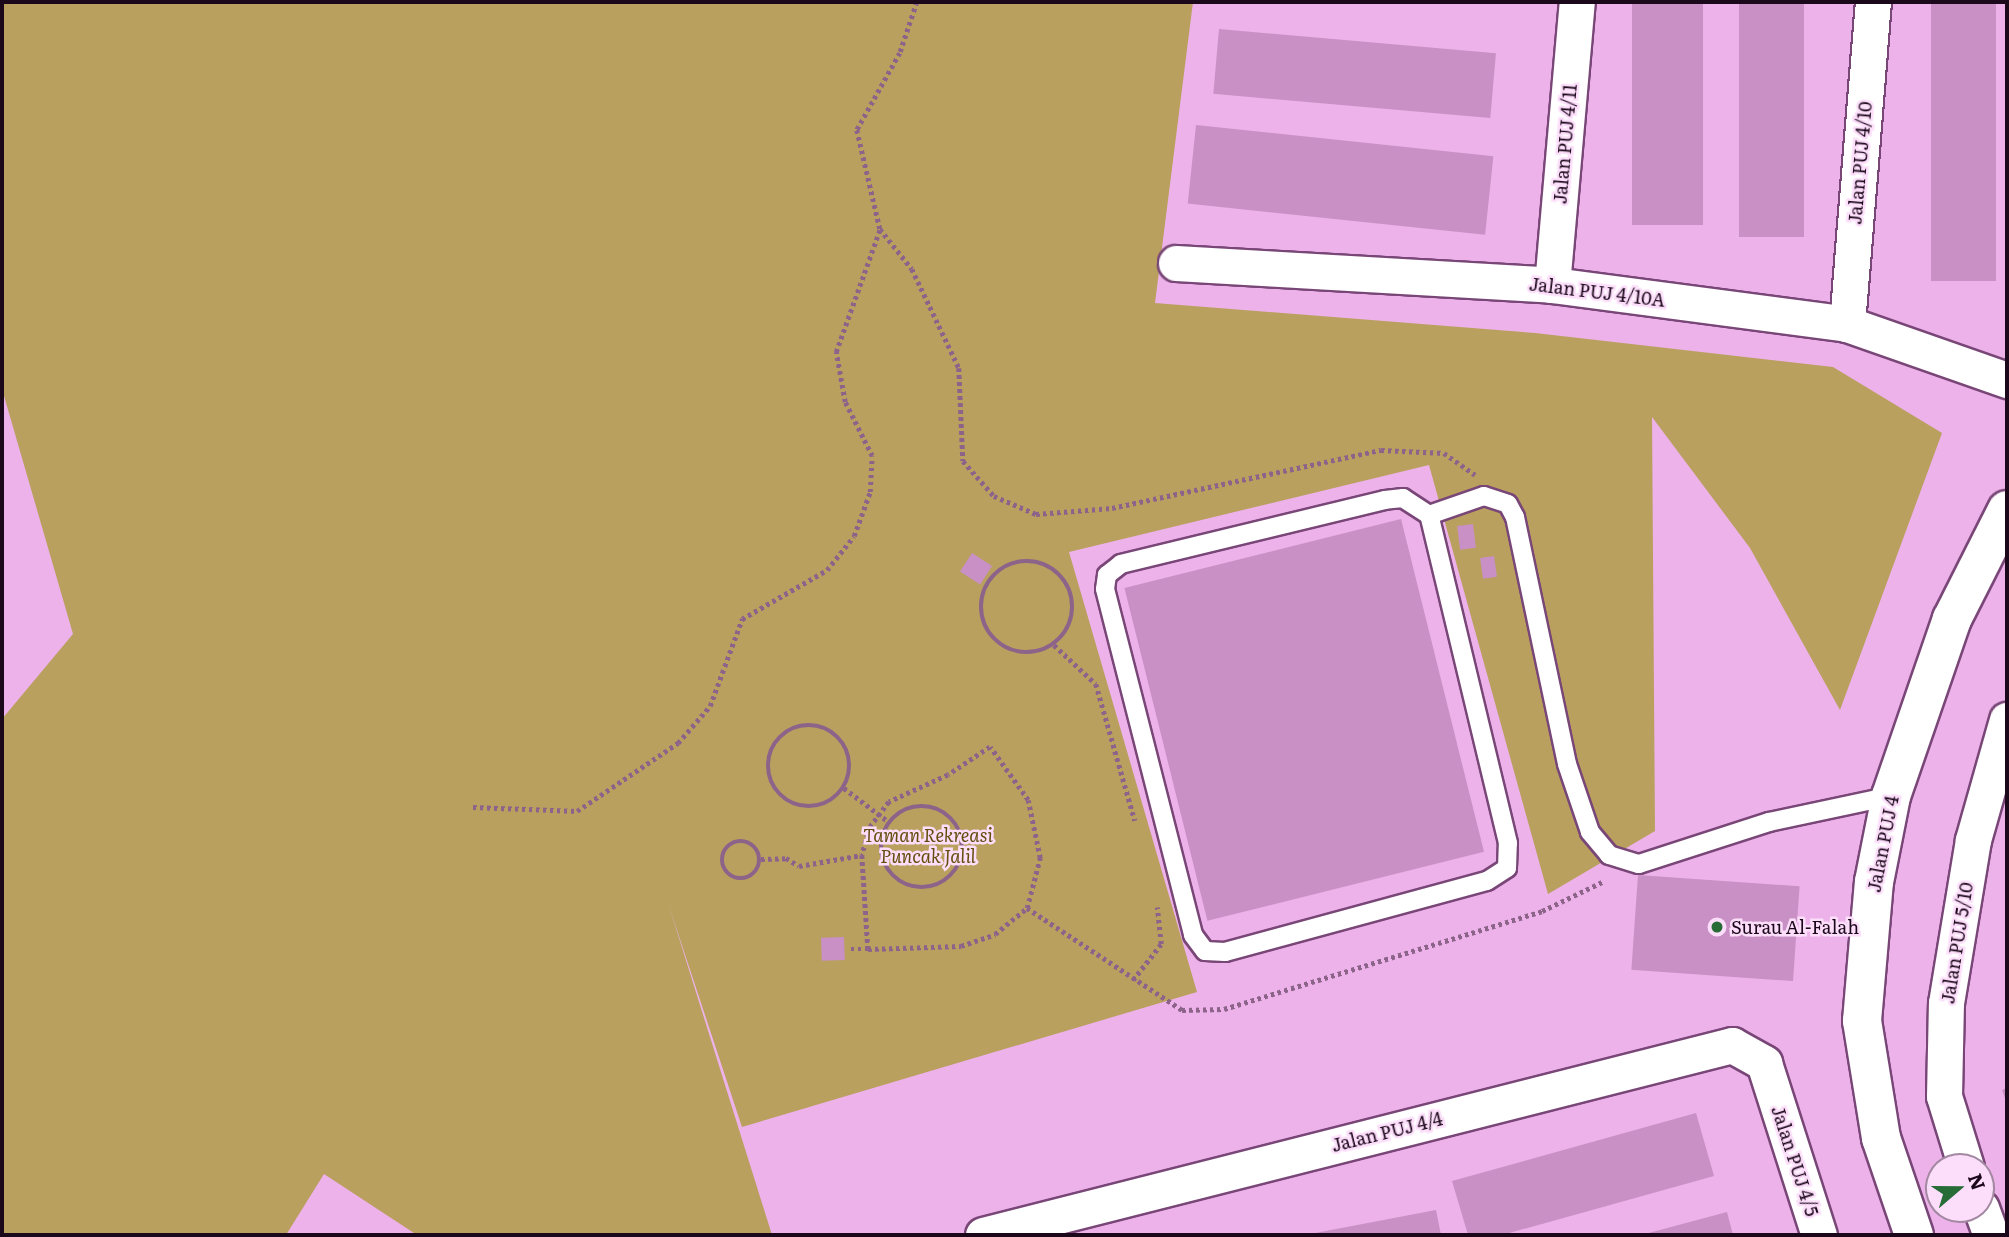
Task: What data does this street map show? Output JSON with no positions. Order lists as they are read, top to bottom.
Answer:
{
  "streets": {
    "street": [
      "Jalan PUJ 4/11",
      "Jalan PUJ 4/10",
      "Jalan PUJ 4/10A",
      "Jalan PUJ 4",
      "Jalan PUJ 5/10",
      "Jalan PUJ 4/4",
      "Jalan PUJ 4/5"
    ]
  },
  "crossings": [
    ["Jalan PUJ 4/11", "Jalan PUJ 4/10A"],
    ["Jalan PUJ 4/10", "Jalan PUJ 4/10A"],
    ["Jalan PUJ 4/4", "Jalan PUJ 4/5"]
  ],
  "parks": ["Taman Rekreasi Puncak Jalil"],
  "places": ["Surau Al-Falah"],
  "north": "right"
}
